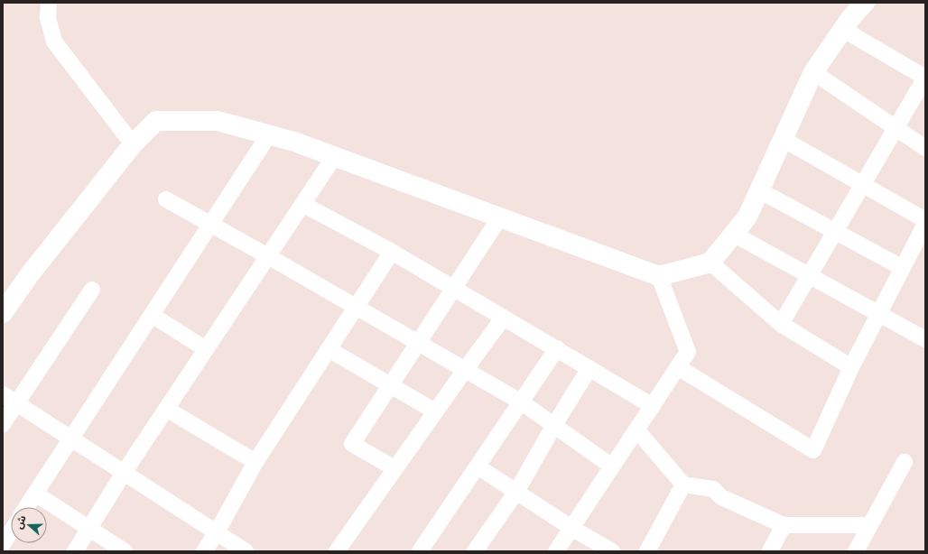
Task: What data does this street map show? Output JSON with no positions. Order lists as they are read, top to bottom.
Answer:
{
  "north": "left"
}
